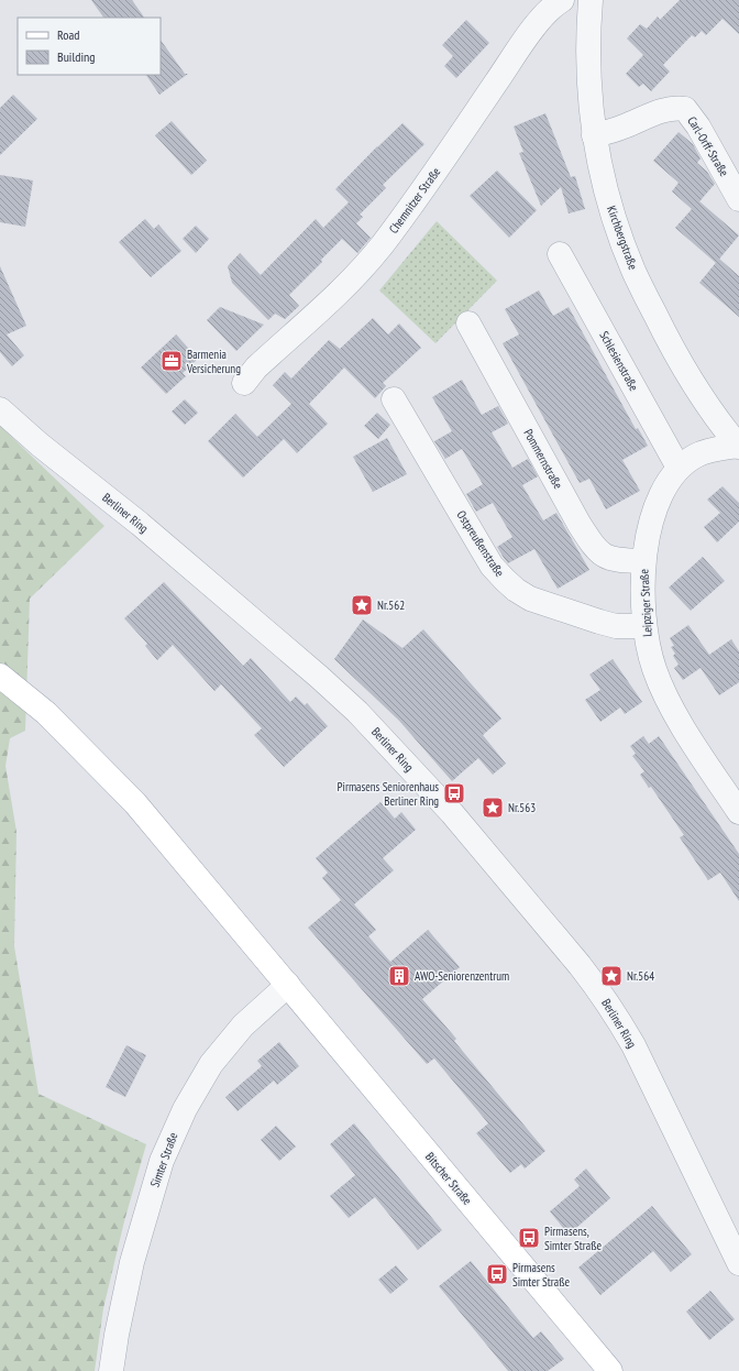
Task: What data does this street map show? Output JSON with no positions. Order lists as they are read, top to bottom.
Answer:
{
  "streets": {
    "main road": ["Bitscher Straße"],
    "street": [
      "Carl-Orff-Straße",
      "Chemnitzer Straße",
      "Kirchbergstraße",
      "Schlesienstraße",
      "Pommernstraße",
      "Berliner Ring",
      "Ostpreußenstraße",
      "Leipziger Straße",
      "Simter Straße"
    ]
  },
  "crossings": [
    ["Carl-Orff-Straße", "Kirchbergstraße"],
    ["Kirchbergstraße", "Leipziger Straße"],
    ["Schlesienstraße", "Leipziger Straße"],
    ["Pommernstraße", "Leipziger Straße"],
    ["Ostpreußenstraße", "Leipziger Straße"],
    ["Simter Straße", "Bitscher Straße"]
  ],
  "places": {
    "office": ["Barmenia Versicherung"],
    "place": ["Nr.562", "Nr.563", "Nr.564"],
    "bus stop": ["Pirmasens Seniorenhaus Berliner Ring", "Pirmasens, Simter Straße", "Pirmasens Simter Straße"],
    "building": ["AWO-Seniorenzentrum"]
  },
  "legend": ["Road", "Building"]
}
